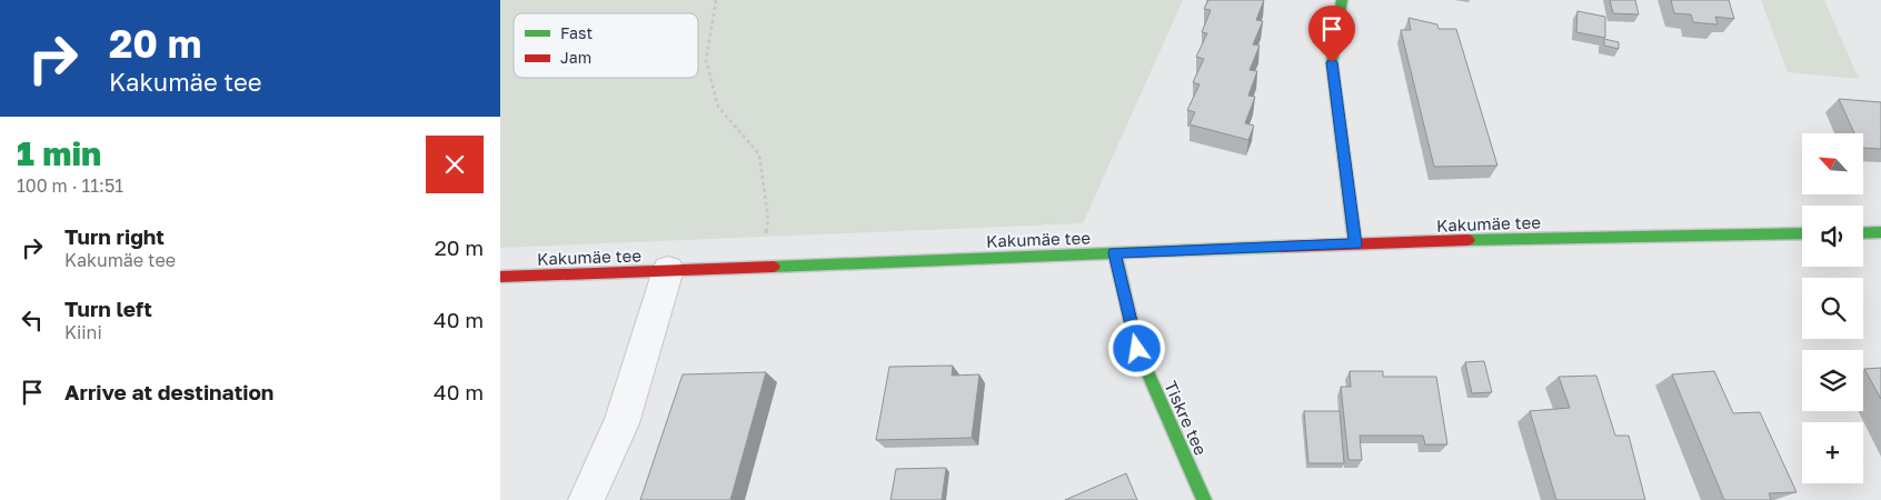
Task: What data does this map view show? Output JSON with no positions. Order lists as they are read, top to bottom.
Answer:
{
  "streets": {
    "street": ["Kakumäe tee", "Tiskre tee"]
  },
  "crossings": [
    ["Kakumäe tee", "Tiskre tee"]
  ],
  "legend": ["Fast", "Jam"],
  "north": "top left",
  "page": {
    "turn": ["20 m", "Kakumäe tee"],
    "heading": ["1 min", "100 m · 11:51"],
    "map_buttons": "+",
    "list": [
      {
        "name": "Turn right",
        "note": "Kakumäe tee",
        "value": "20 m"
      },
      {
        "name": "Turn left",
        "note": "Kiini",
        "value": "40 m"
      },
      {
        "name": "Arrive at destination",
        "value": "40 m"
      }
    ]
  }
}
